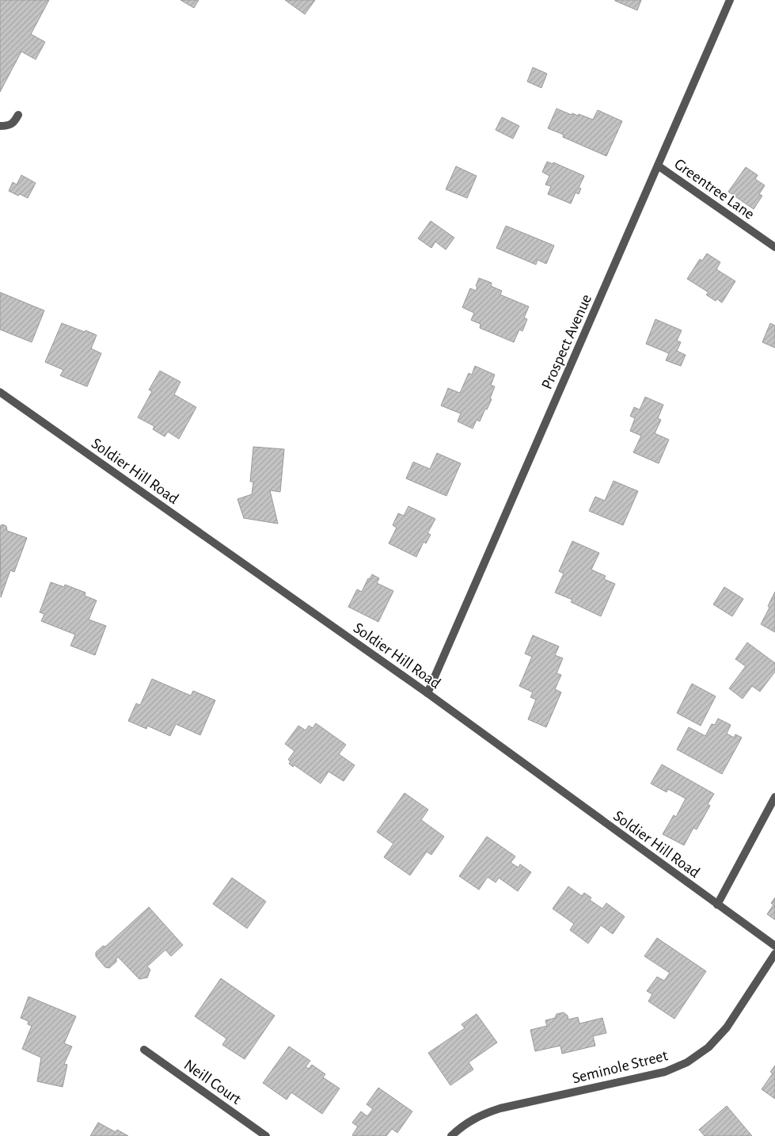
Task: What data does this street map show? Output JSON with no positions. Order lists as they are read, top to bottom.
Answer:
{
  "streets": {
    "street": [
      "Greentree Lane",
      "Prospect Avenue",
      "Soldier Hill Road",
      "Seminole Street",
      "Neill Court"
    ]
  },
  "crossings": [
    ["Greentree Lane", "Prospect Avenue"],
    ["Prospect Avenue", "Soldier Hill Road"]
  ]
}
